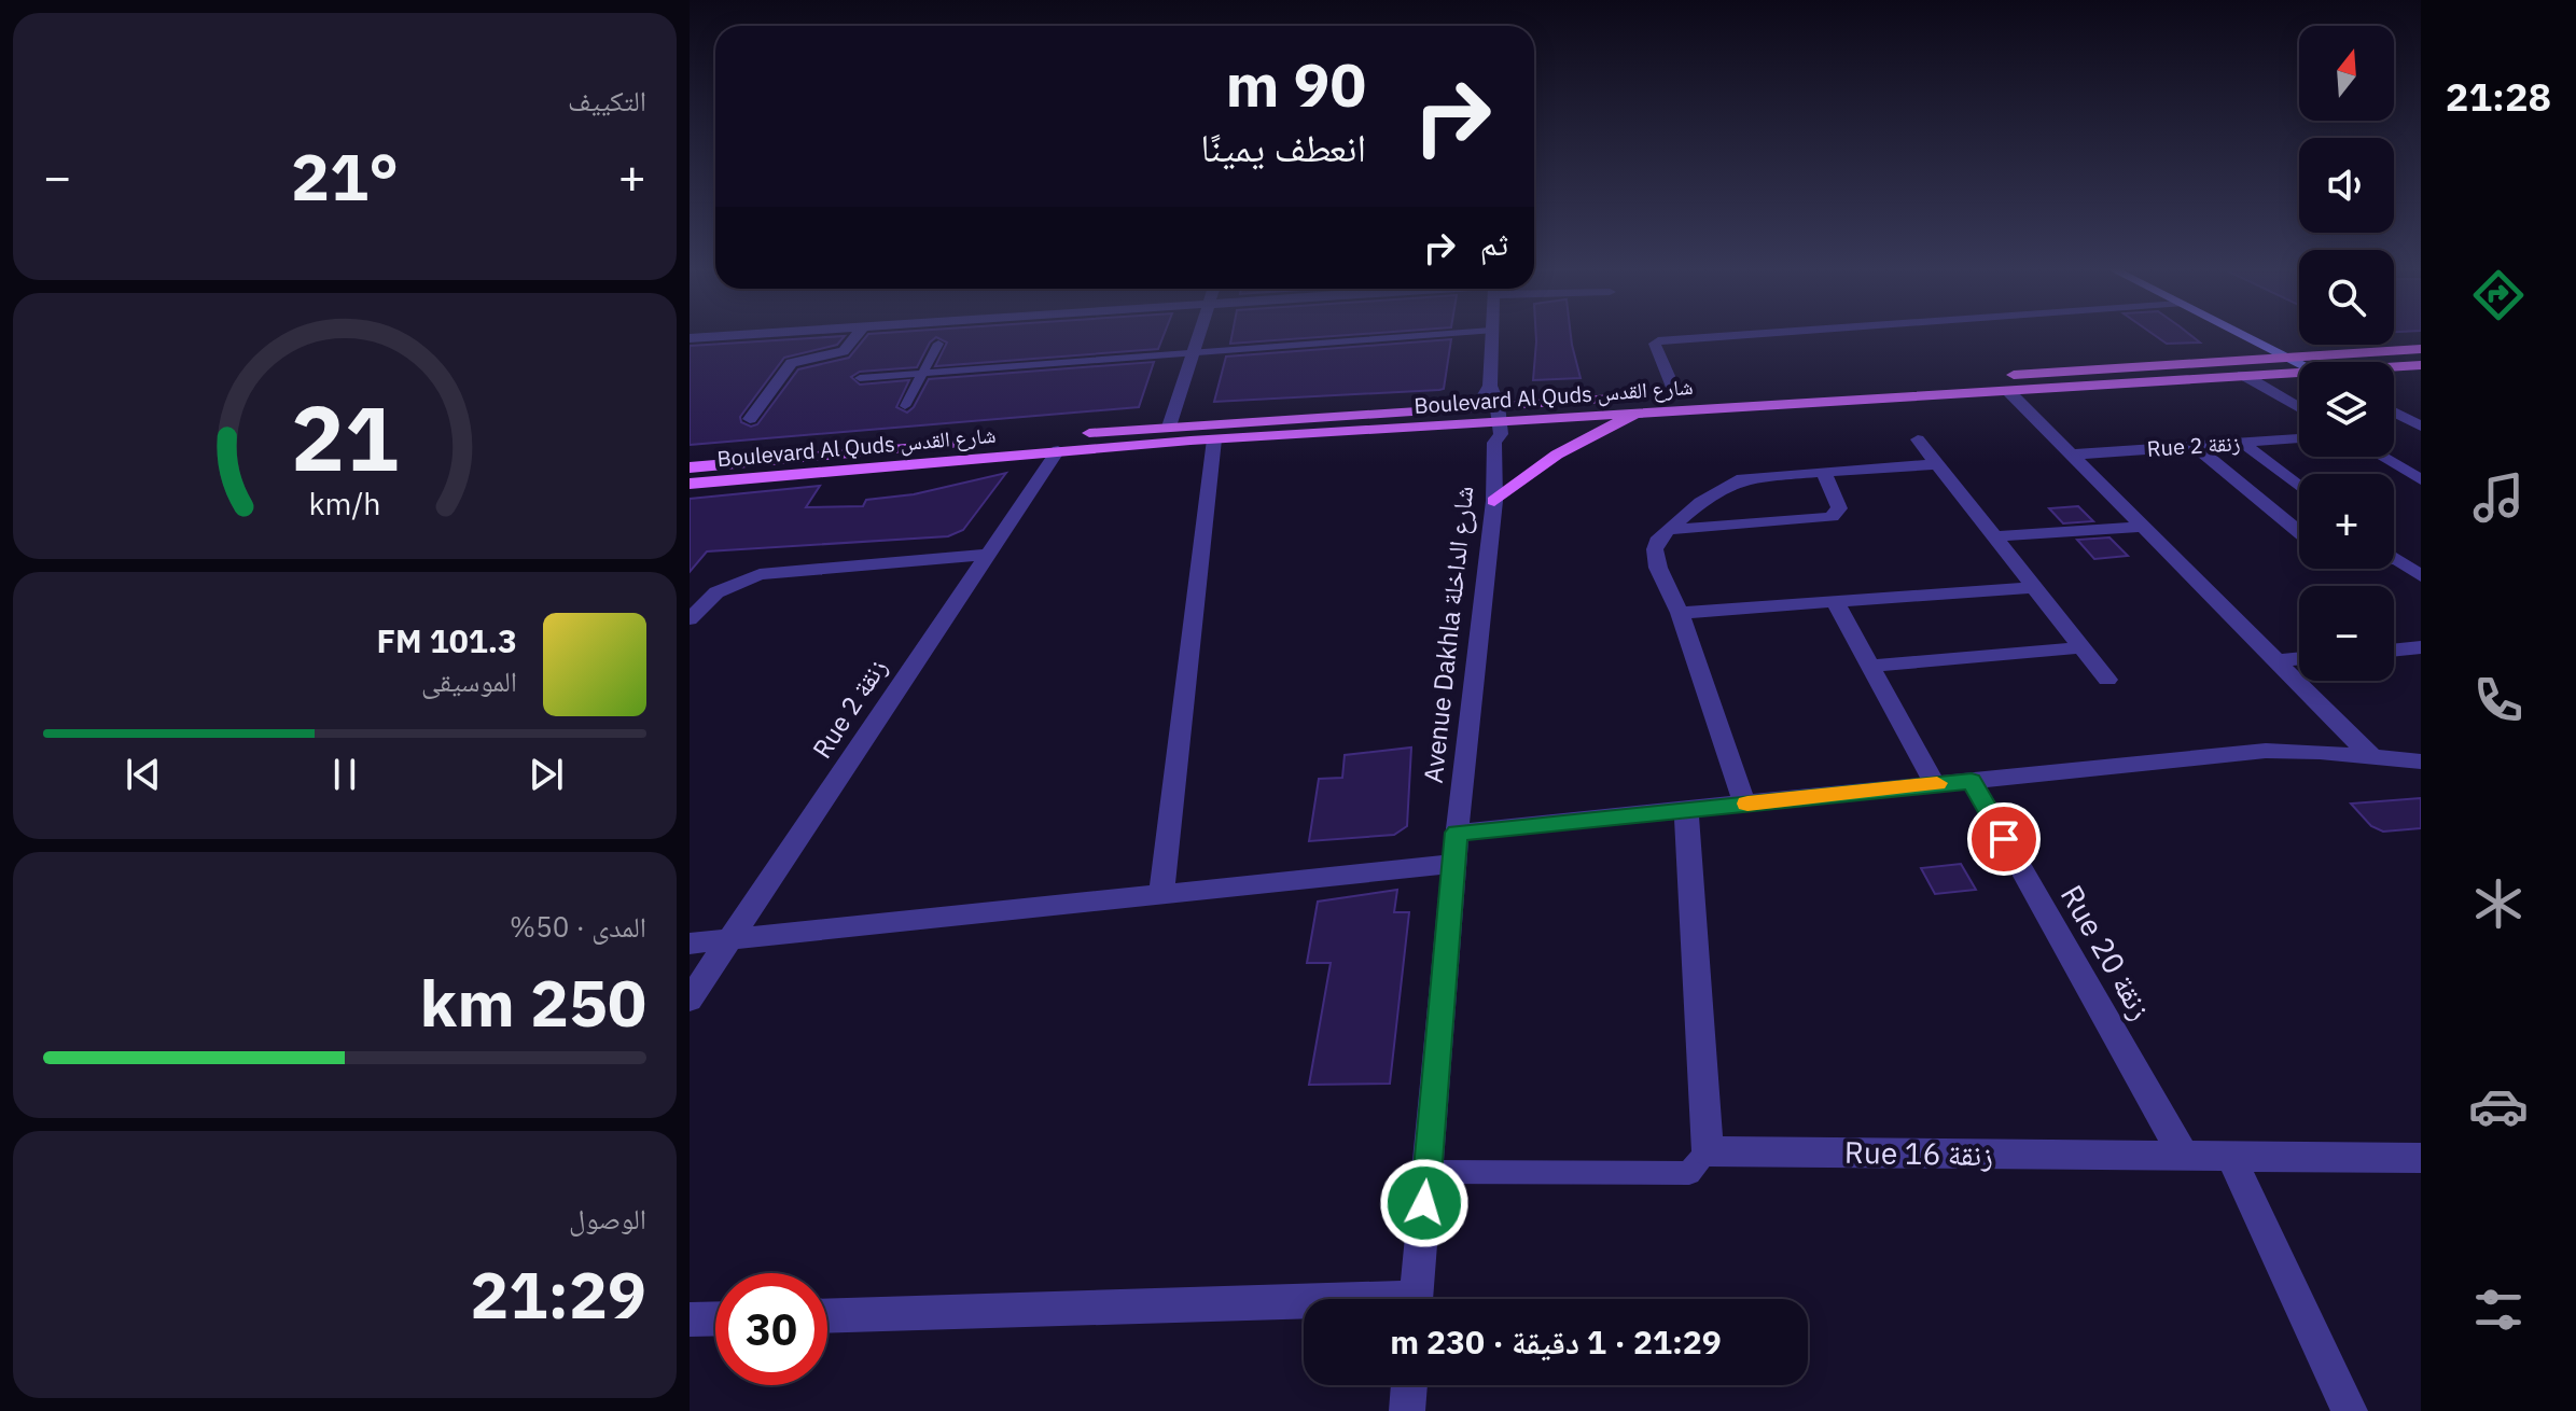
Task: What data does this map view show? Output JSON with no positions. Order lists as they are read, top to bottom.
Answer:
{
  "streets": {
    "main road": ["Boulevard Al Quds شارع القدس"],
    "street": [
      "Rue 2 زنقة",
      "Avenue Dakhla شارع الداخلة",
      "Rue 20 زنقة",
      "Rue 16 زنقة"
    ]
  },
  "crossings": [
    ["Boulevard Al Quds شارع القدس", "Rue 2 زنقة"],
    ["Boulevard Al Quds شارع القدس", "Avenue Dakhla شارع الداخلة"],
    ["Rue 20 زنقة", "Rue 16 زنقة"]
  ],
  "north": "top",
  "page": {
    "tabs": "21:28",
    "tile": [
      "التكييف",
      ["المدى · 50%", "250 km"],
      ["الوصول", "21:29"]
    ],
    "map_buttons": ["+", "−"],
    "turn": ["90 m", "انعطف يمينًا"],
    "heat": ["−", "21°", "+"],
    "then": "ثم",
    "song": ["101.3 FM", "الموسيقى"],
    "limit": "30",
    "trip": "21:29 · 1 دقيقة · 230 m",
    "gauge": ["21", "km/h"]
  }
}
